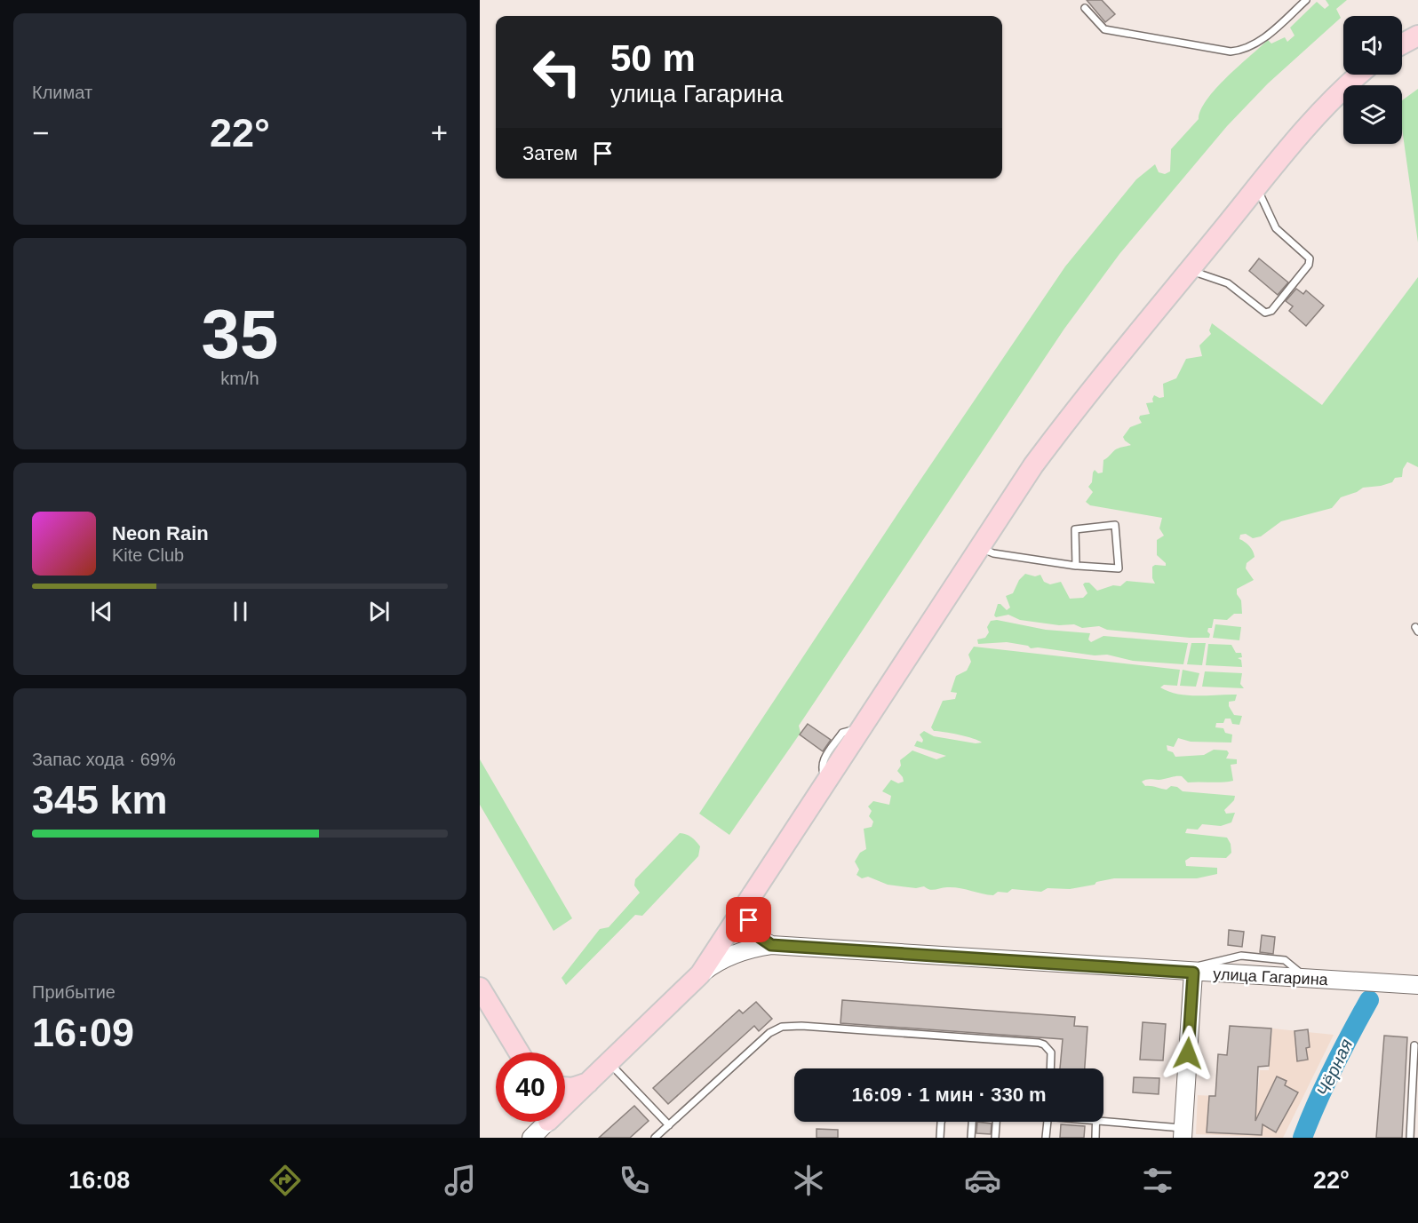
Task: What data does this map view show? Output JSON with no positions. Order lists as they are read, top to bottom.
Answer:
{
  "streets": {
    "street": ["улица Гагарина"]
  },
  "water": ["Чёрная"],
  "page": {
    "tile": [
      "Климат",
      ["35", "km/h"],
      ["Запас хода · 69%", "345 km"],
      ["Прибытие", "16:09"]
    ],
    "turn": ["50 m", "улица Гагарина"],
    "heat": ["−", "22°", "+"],
    "then": "Затем",
    "song": ["Neon Rain", "Kite Club"],
    "limit": "40",
    "trip": "16:09 · 1 мин · 330 m",
    "tabs": ["16:08", "22°"]
  }
}
